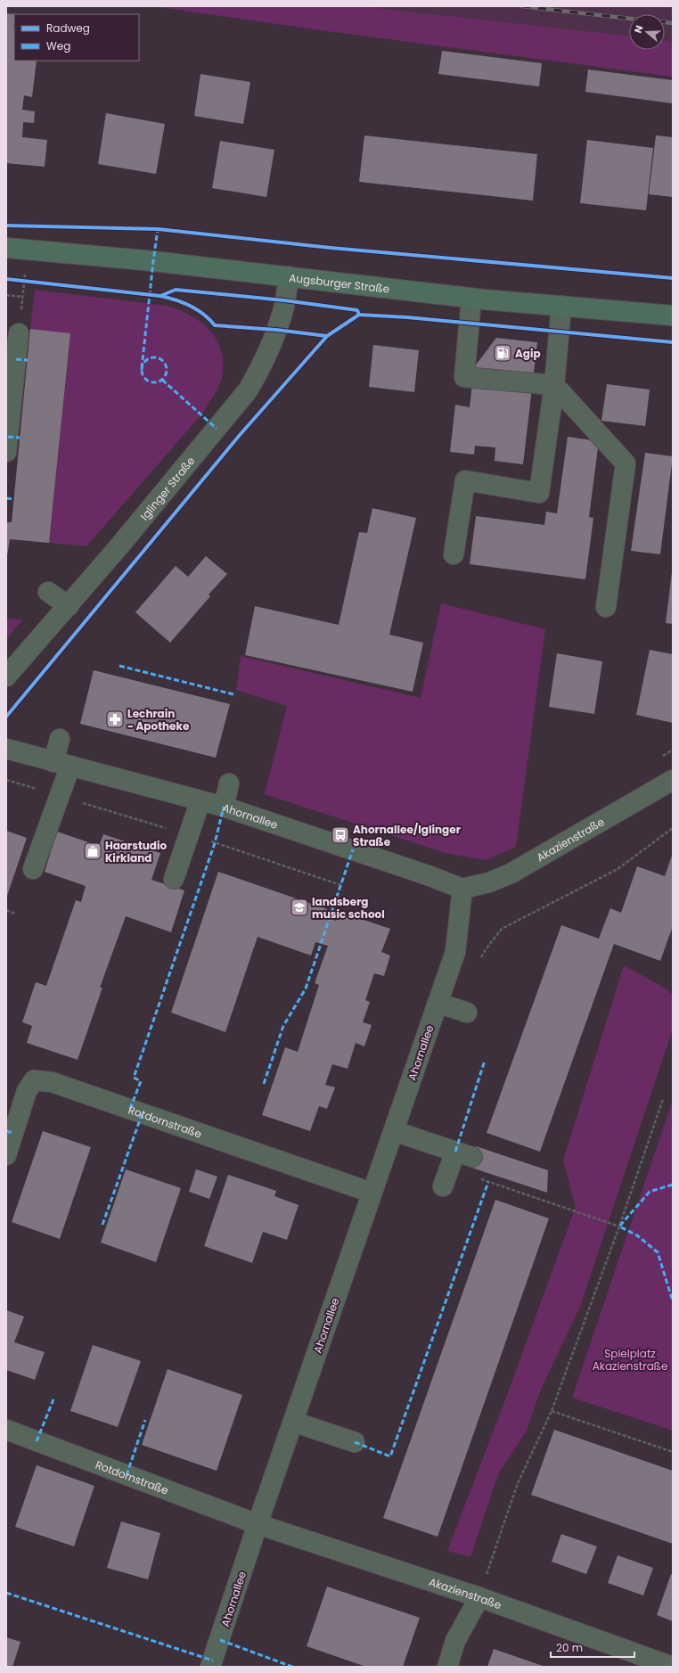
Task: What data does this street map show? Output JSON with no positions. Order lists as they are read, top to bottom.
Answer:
{
  "streets": {
    "main road": ["Augsburger Straße"],
    "street": [
      "Iglinger Straße",
      "Ahornallee",
      "Akazienstraße",
      "Rotdornstraße"
    ]
  },
  "crossings": [
    ["Augsburger Straße", "Iglinger Straße"],
    ["Ahornallee", "Akazienstraße"],
    ["Ahornallee", "Rotdornstraße"],
    ["Akazienstraße", "Rotdornstraße"]
  ],
  "parks": ["Spielplatz Akazienstraße"],
  "places": {
    "fuel station": ["Agip"],
    "pharmacy": ["Lechrain - Apotheke"],
    "bus stop": ["Ahornallee/Iglinger Straße"],
    "shop": ["Haarstudio Kirkland"],
    "school or university": ["landsberg music school"]
  },
  "legend": ["Radweg", "Weg"],
  "scale_bar": "20 m",
  "north": "left"
}
